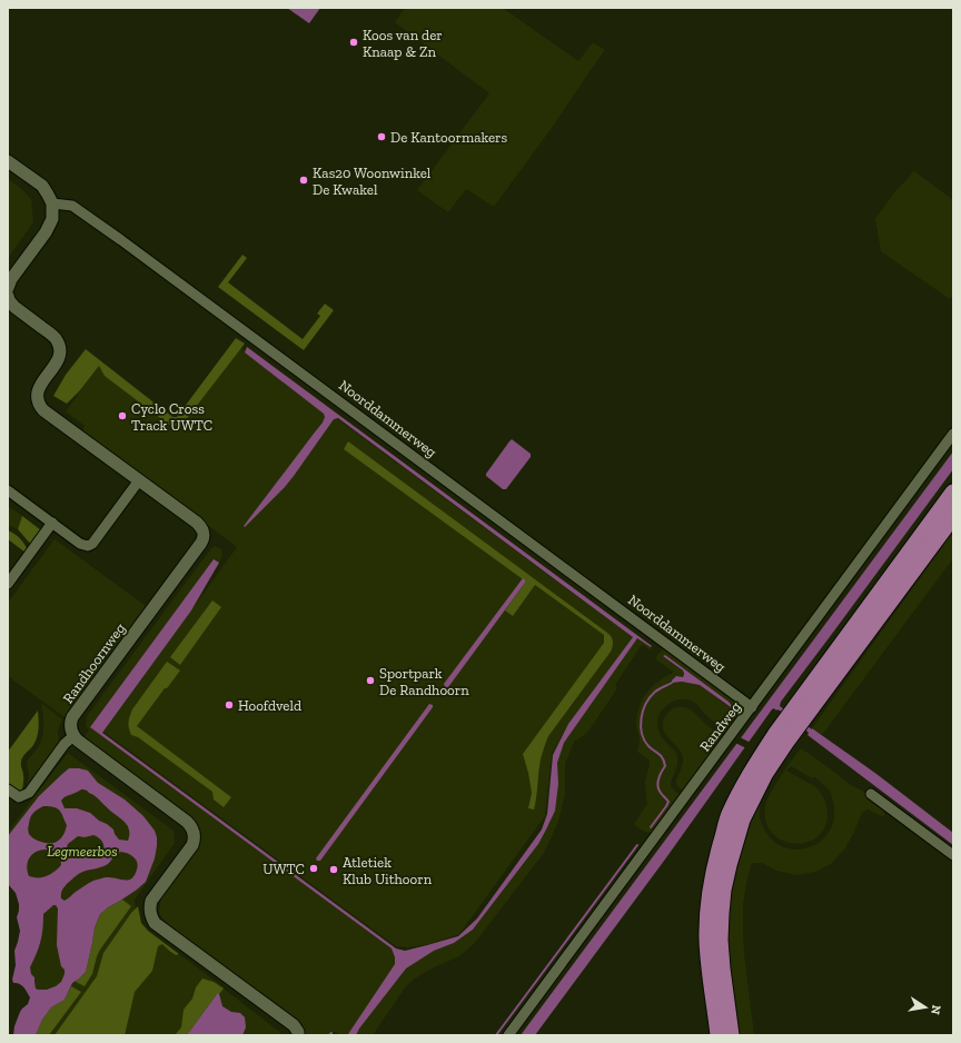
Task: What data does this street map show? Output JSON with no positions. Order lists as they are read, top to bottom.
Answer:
{
  "streets": {
    "street": ["Noorddammerweg", "Randhoornweg", "Randweg"]
  },
  "crossings": [
    ["Noorddammerweg", "Randweg"]
  ],
  "parks": ["Legmeerbos"],
  "places": [
    "Koos van der Knaap & Zn",
    "De Kantoormakers",
    "Kas20 Woonwinkel De Kwakel",
    "Cyclo Cross Track UWTC",
    "Sportpark De Randhoorn",
    "Hoofdveld",
    "UWTC",
    "Atletiek Klub Uithoorn"
  ],
  "north": "right"
}
